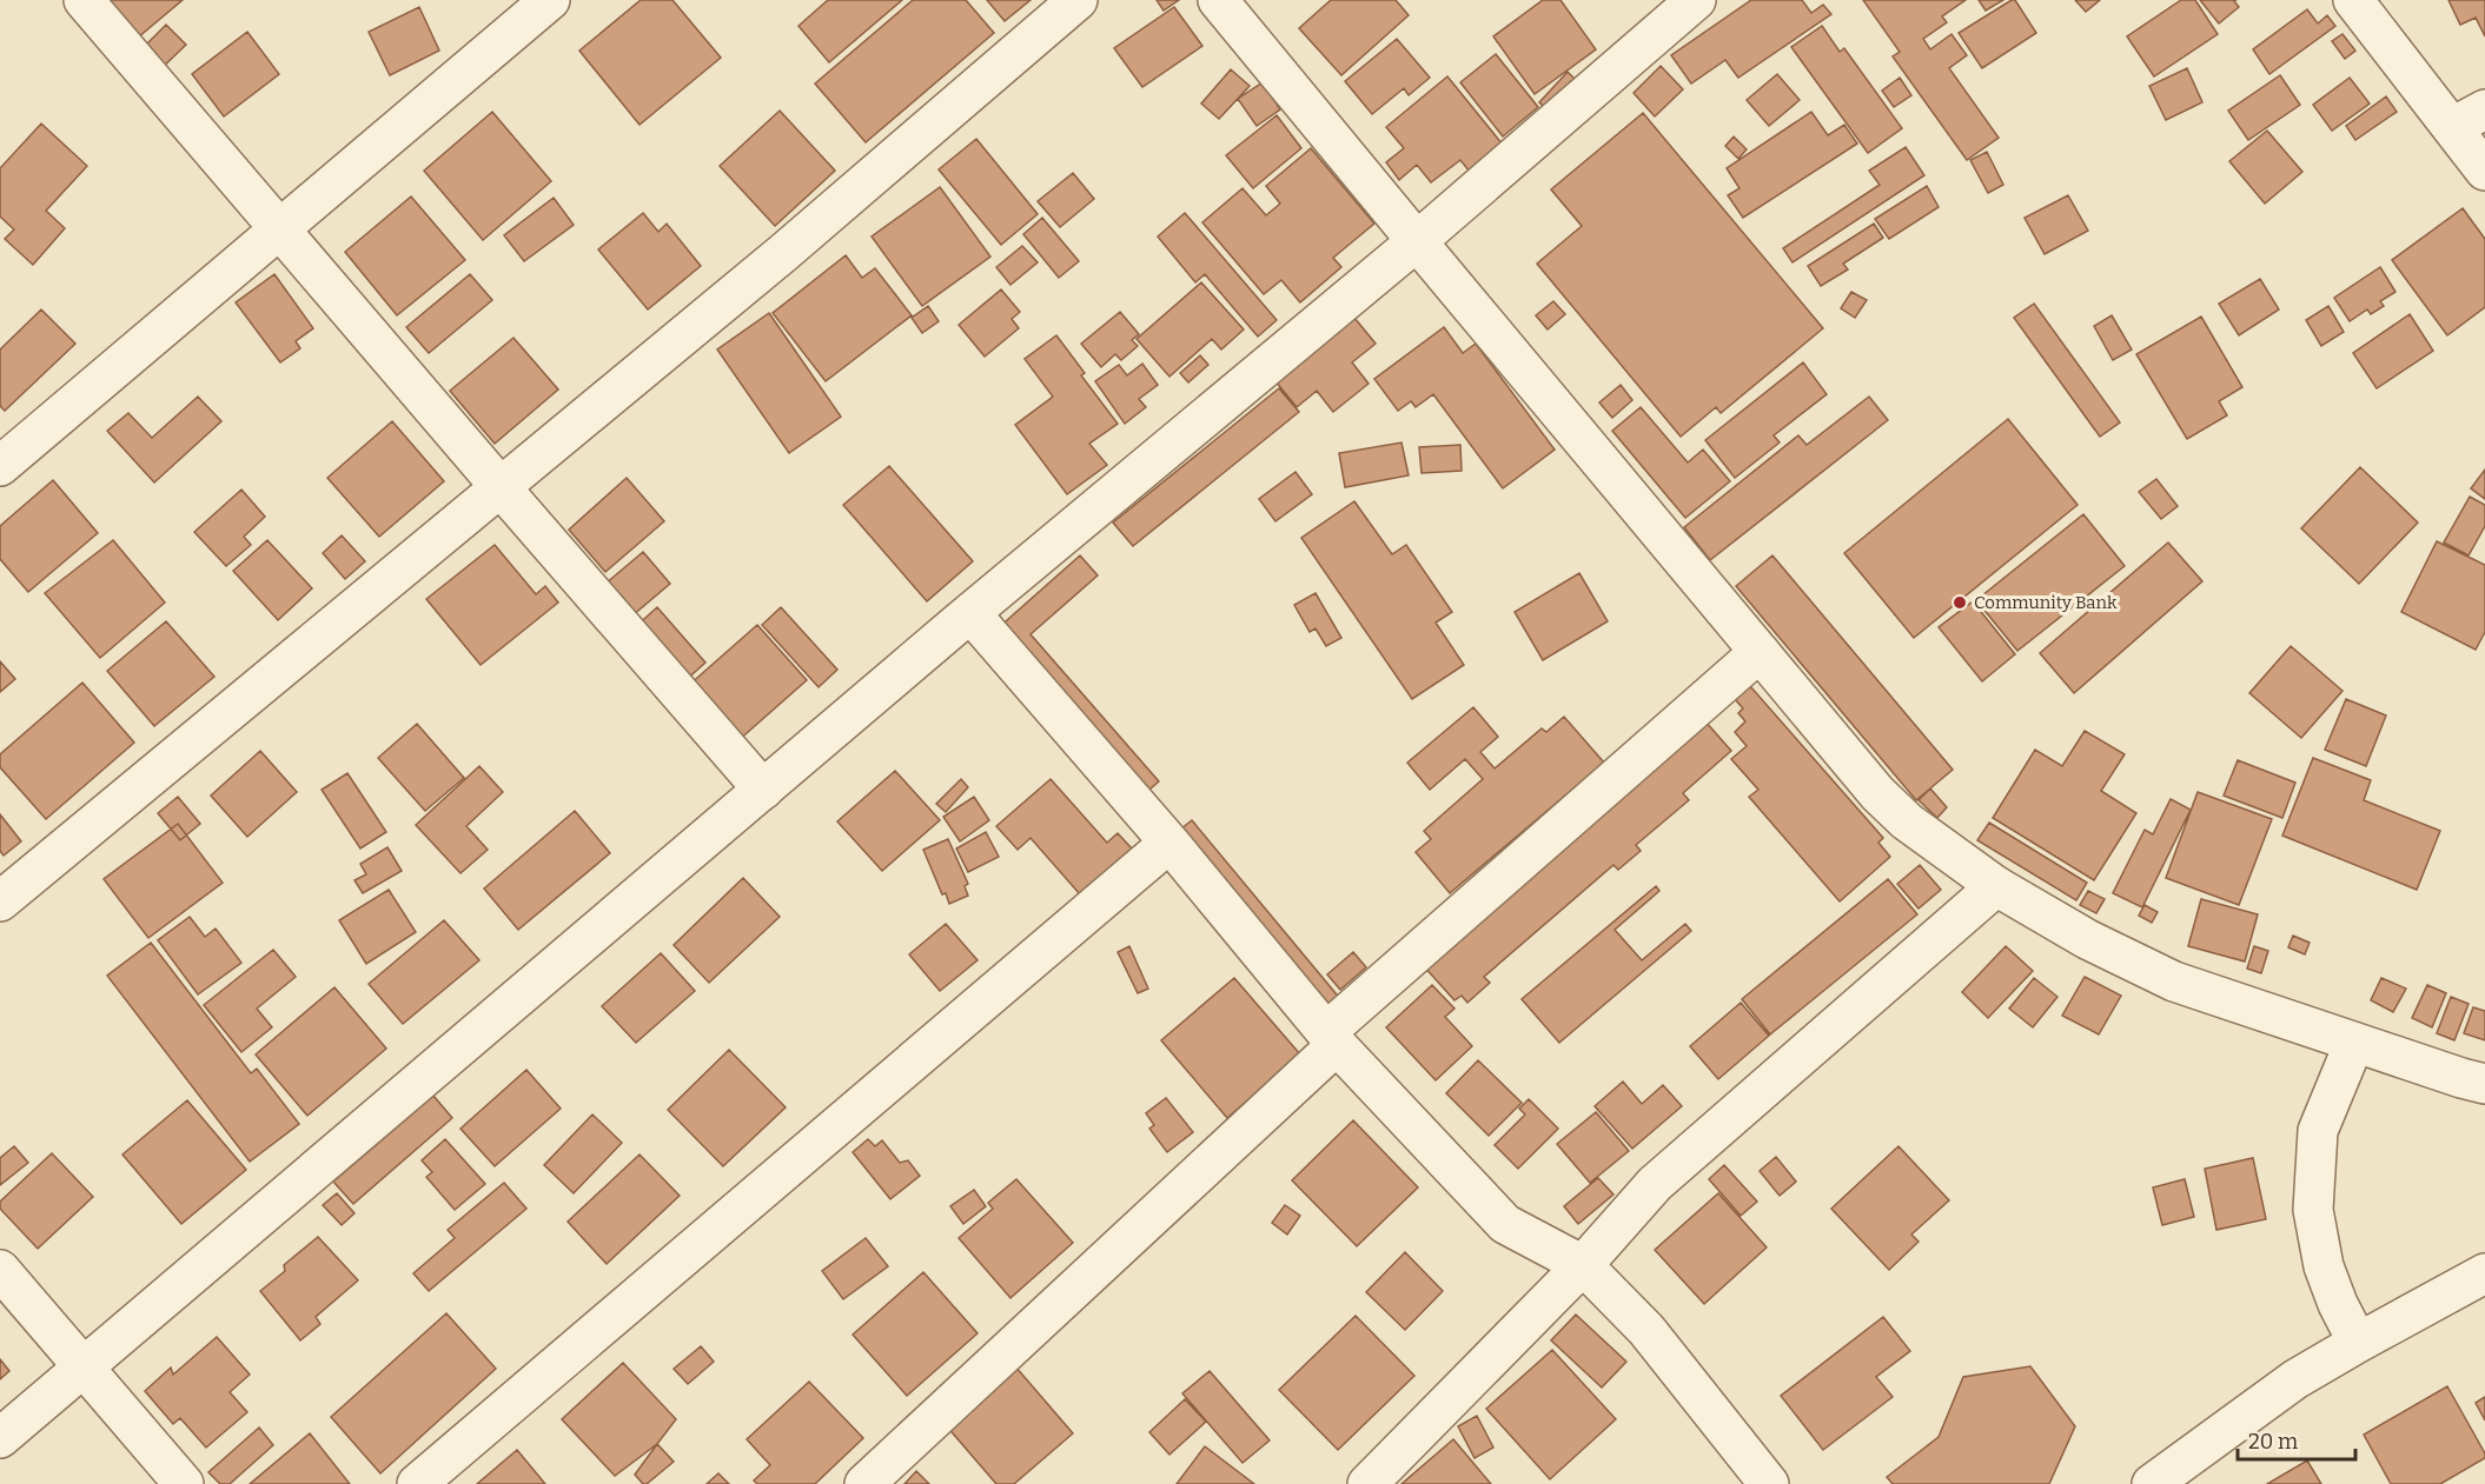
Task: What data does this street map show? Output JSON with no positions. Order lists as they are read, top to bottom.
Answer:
{
  "places": ["Community Bank"],
  "scale_bar": "20 m"
}
